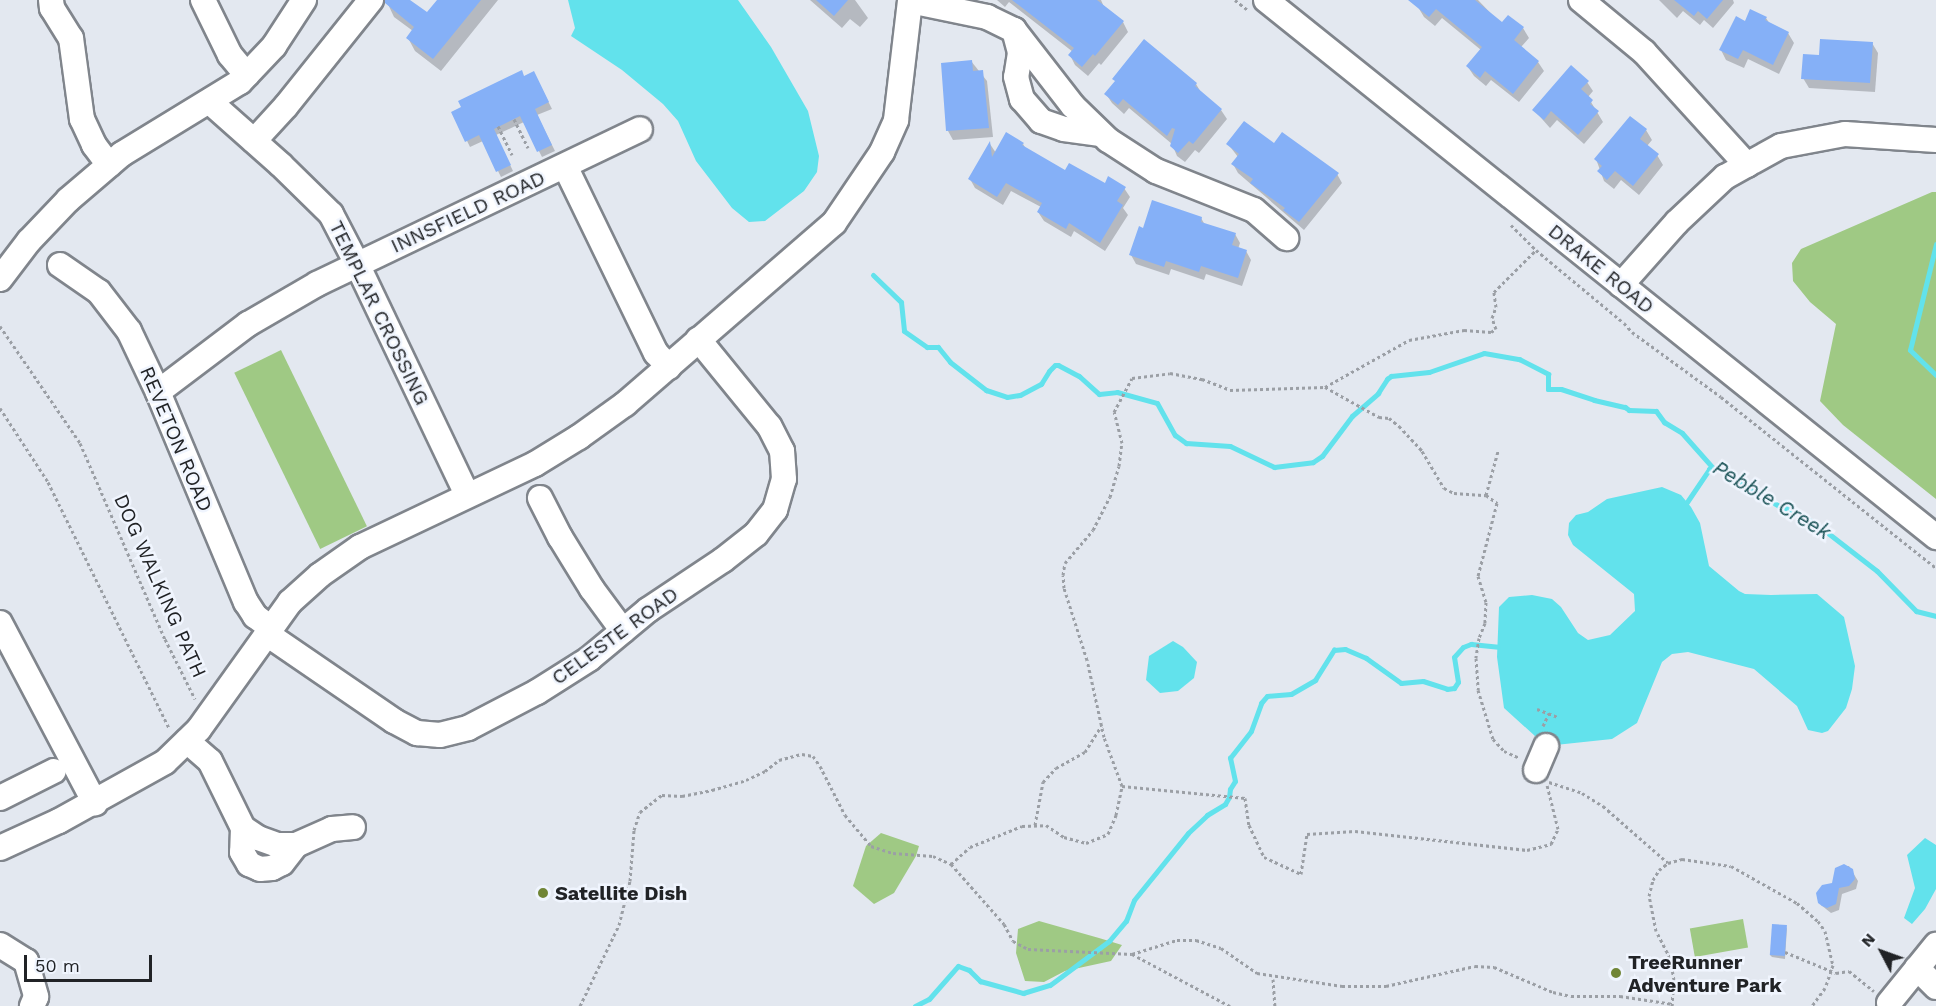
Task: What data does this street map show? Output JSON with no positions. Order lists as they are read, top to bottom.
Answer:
{
  "streets": {
    "street": [
      "INNSFIELD ROAD",
      "DRAKE ROAD",
      "TEMPLAR CROSSING",
      "REVETON ROAD",
      "CELESTE ROAD"
    ],
    "path": ["DOG WALKING PATH"]
  },
  "crossings": [
    ["INNSFIELD ROAD", "TEMPLAR CROSSING"],
    ["INNSFIELD ROAD", "REVETON ROAD"],
    ["REVETON ROAD", "CELESTE ROAD"]
  ],
  "water": ["Pebble Creek"],
  "places": ["Satellite Dish", "TreeRunner Adventure Park"],
  "scale_bar": "50 m",
  "north": "top left"
}
